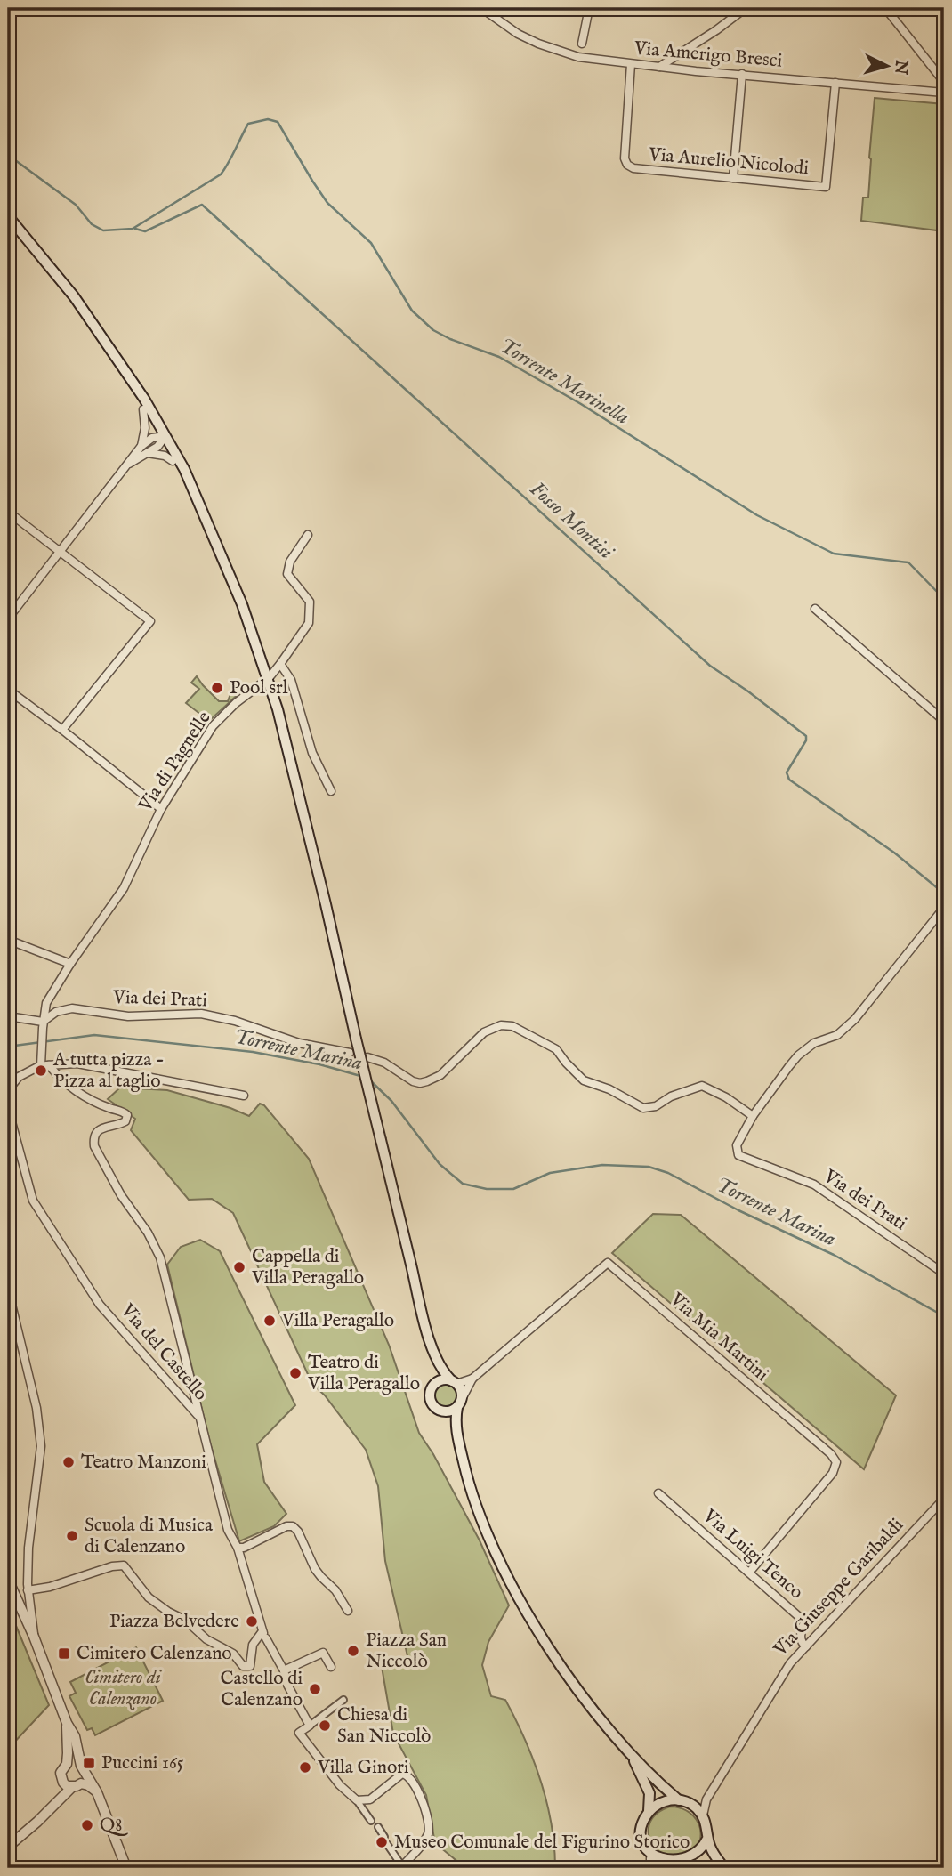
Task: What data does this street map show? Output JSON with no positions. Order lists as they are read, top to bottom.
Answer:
{
  "streets": {
    "street": [
      "Via Amerigo Bresci",
      "Via Aurelio Nicolodi",
      "Via di Pagnelle",
      "Via dei Prati",
      "Via Mia Martini",
      "Via del Castello",
      "Via Luigi Tenco",
      "Via Giuseppe Garibaldi"
    ]
  },
  "crossings": [
    ["Via Amerigo Bresci", "Via Aurelio Nicolodi"],
    ["Via di Pagnelle", "Via dei Prati"],
    ["Via Mia Martini", "Via Luigi Tenco"],
    ["Via Luigi Tenco", "Via Giuseppe Garibaldi"]
  ],
  "water": ["Torrente Marinella", "Fosso Montisi", "Torrente Marina"],
  "parks": ["Cimitero di Calenzano"],
  "places": {
    "other": [
      "Pool srl",
      "A tutta pizza - Pizza al taglio",
      "Cappella di Villa Peragallo",
      "Villa Peragallo",
      "Teatro di Villa Peragallo",
      "Teatro Manzoni",
      "Scuola di Musica di Calenzano",
      "Piazza Belvedere",
      "Piazza San Niccolò",
      "Castello di Calenzano",
      "Chiesa di San Niccolò",
      "Villa Ginori",
      "Q8",
      "Museo Comunale del Figurino Storico"
    ],
    "transit": ["Cimitero Calenzano", "Puccini 165"]
  },
  "north": "right"
}
